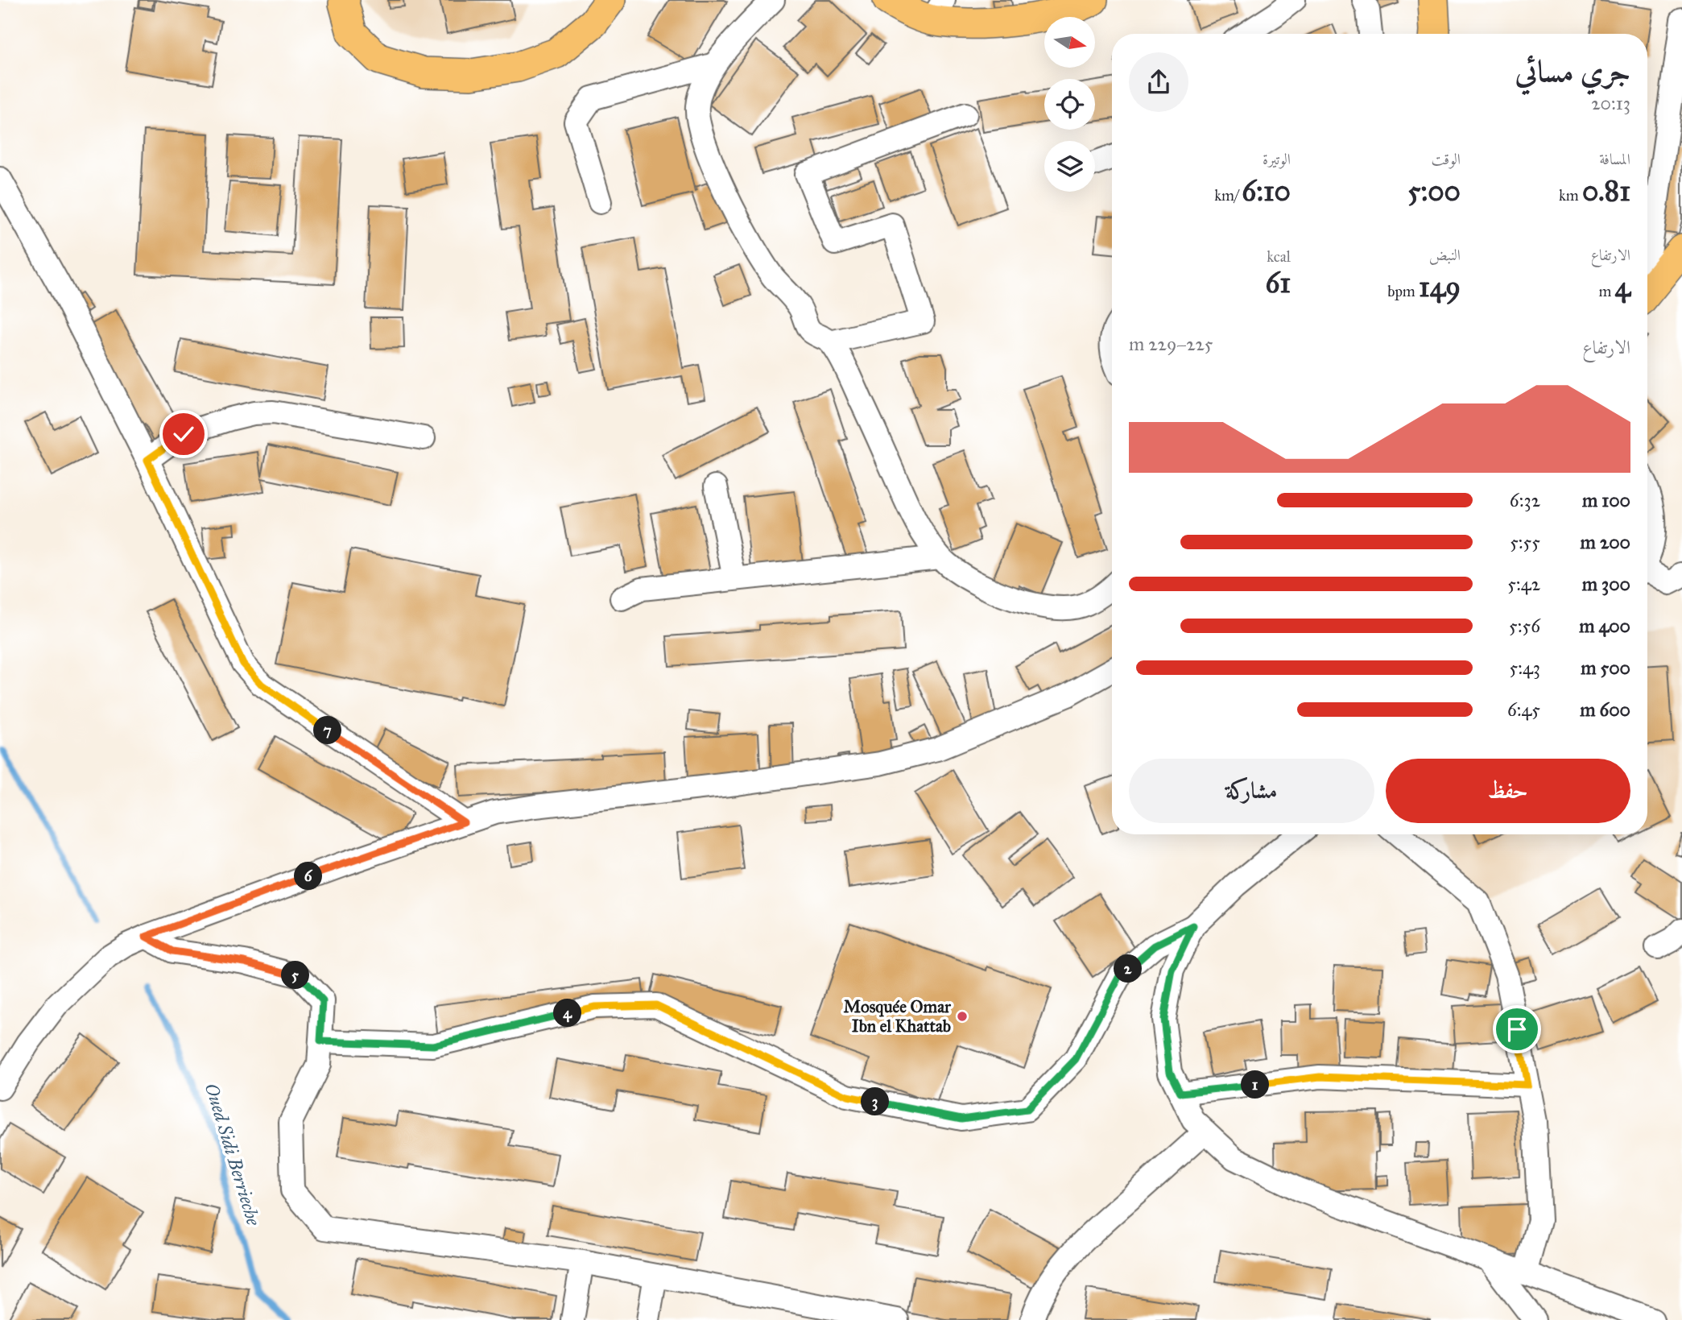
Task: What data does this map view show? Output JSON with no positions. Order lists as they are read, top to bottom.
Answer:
{
  "water": ["Oued Sidi Berrieche"],
  "places": ["Mosquée Omar Ibn el Khattab"],
  "north": "right",
  "page": {
    "heading": ["جري مسائي", "20:13"],
    "stats": [
      ["المسافة", "0.81 km"],
      ["الوقت", "5:00"],
      ["الوتيرة", "6:10 /km"],
      ["الارتفاع", "4 m"],
      ["النبض", "149 bpm"],
      ["kcal", "61"]
    ],
    "chart": ["الارتفاع", "225–229 m"],
    "list": [
      {
        "name": "100 m",
        "note": "6:32"
      },
      {
        "name": "200 m",
        "note": "5:55"
      },
      {
        "name": "300 m",
        "note": "5:42"
      },
      {
        "name": "400 m",
        "note": "5:56"
      },
      {
        "name": "500 m",
        "note": "5:43"
      },
      {
        "name": "600 m",
        "note": "6:45"
      }
    ],
    "pins": [
      "7",
      "6",
      "2",
      "5",
      "4",
      "1",
      "3"
    ],
    "buttons": ["حفظ", "مشاركة"]
  }
}
